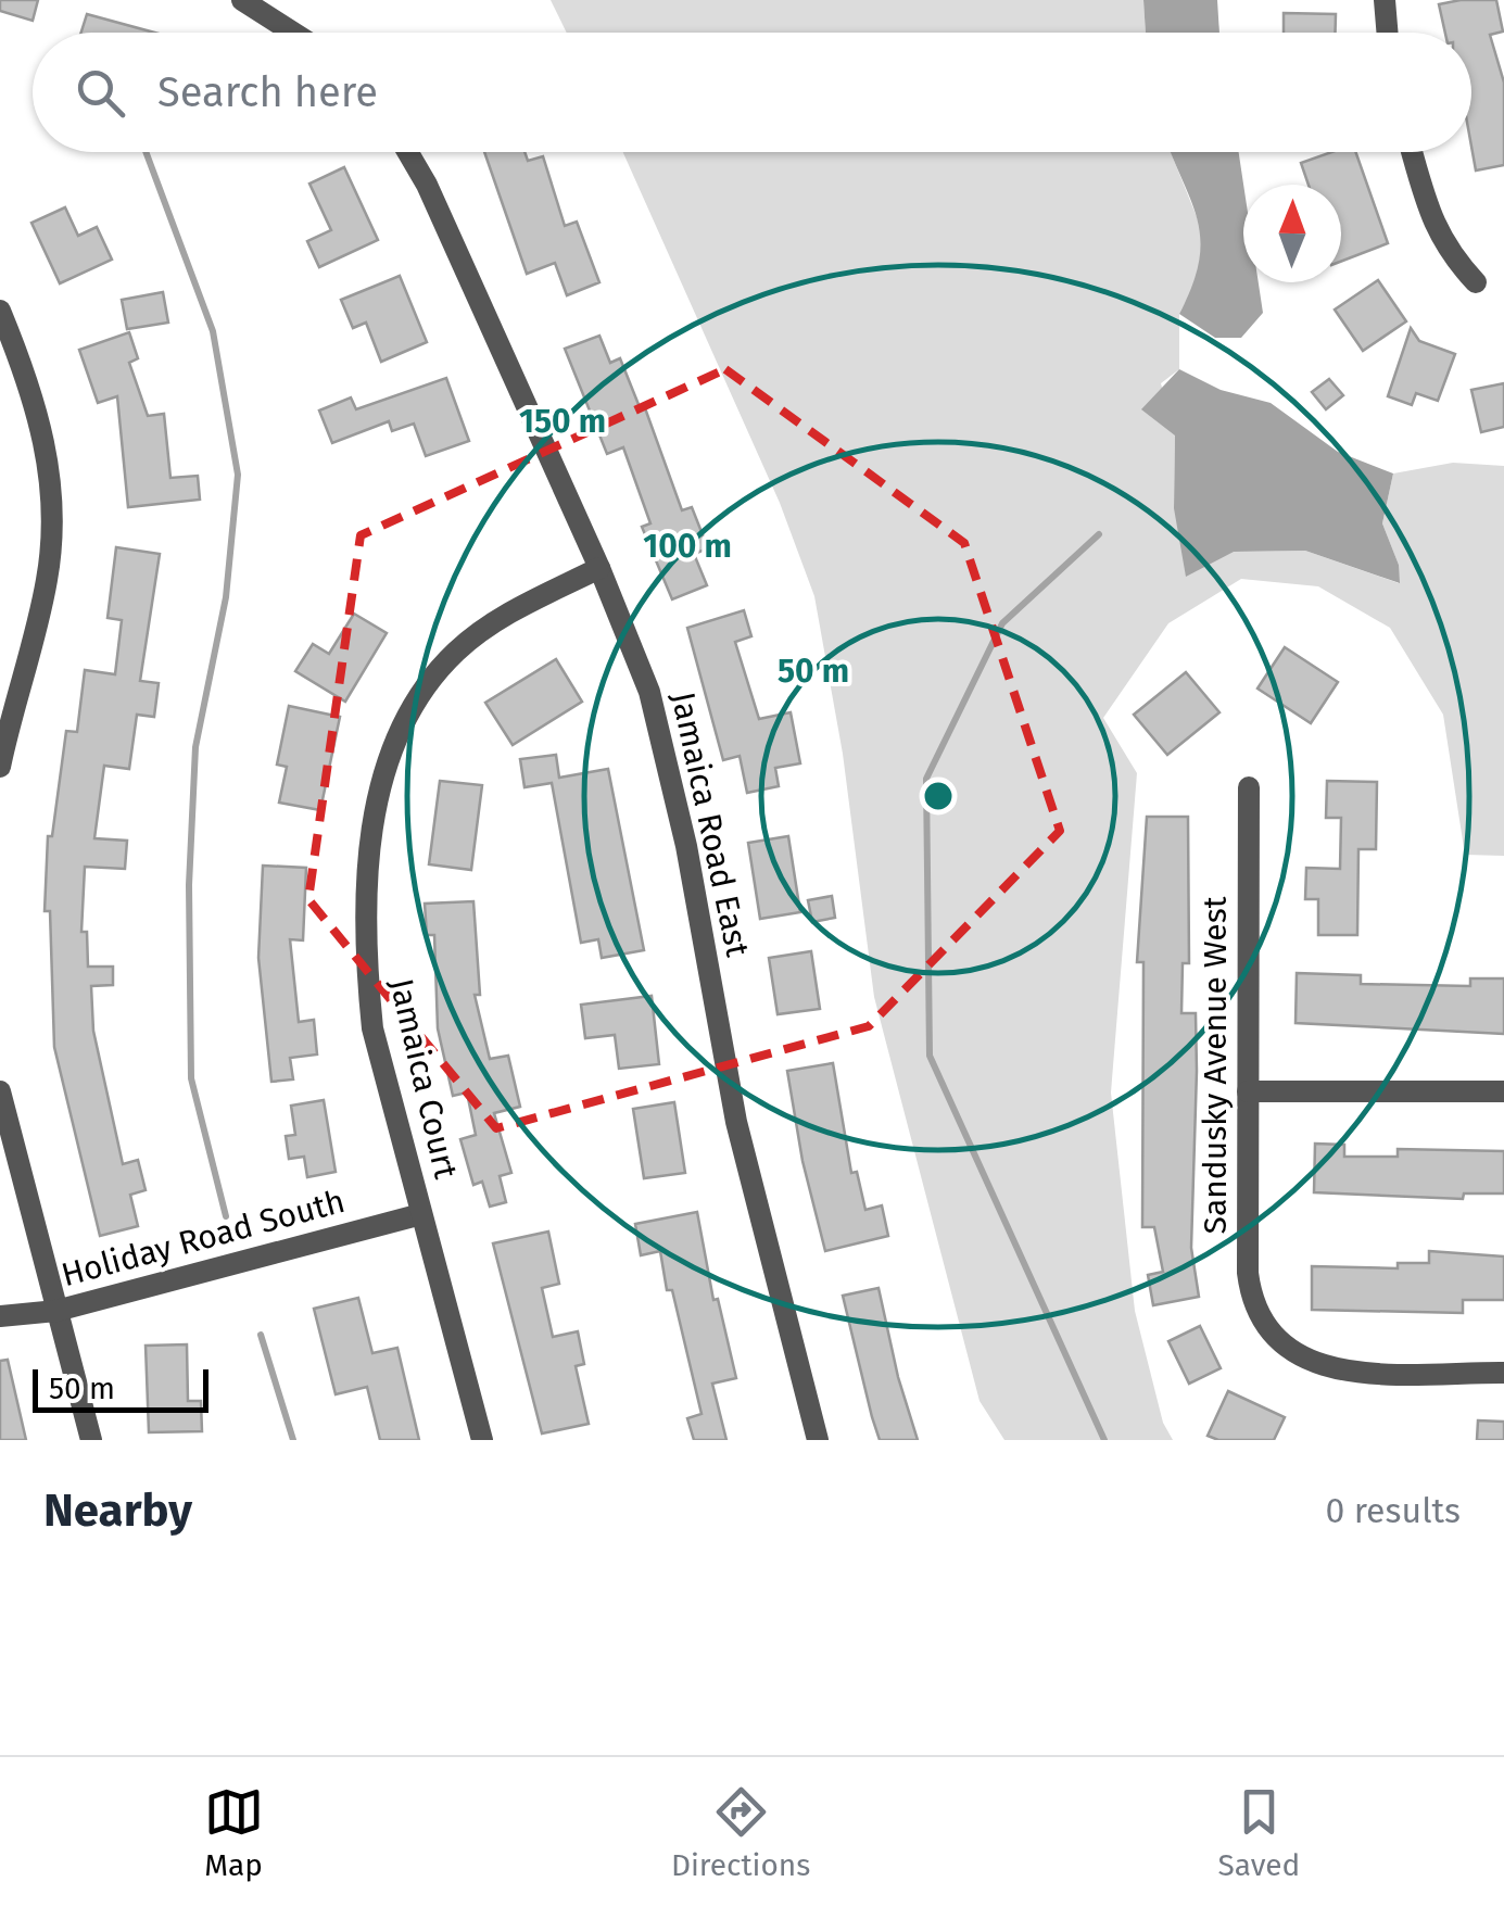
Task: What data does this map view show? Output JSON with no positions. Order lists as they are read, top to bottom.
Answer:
{
  "streets": {
    "street": [
      "Jamaica Road East",
      "Sandusky Avenue West",
      "Jamaica Court",
      "Holiday Road South"
    ]
  },
  "crossings": [
    ["Jamaica Road East", "Jamaica Court"],
    ["Jamaica Court", "Holiday Road South"]
  ],
  "scale_bar": "50 m",
  "north": "top",
  "page": {
    "search": "Search here",
    "scale": "50 m",
    "heading": ["Nearby", "0 results"],
    "nav": ["Map", "Directions", "Saved"]
  },
  "rings": ["150 m", "100 m", "50 m"]
}
